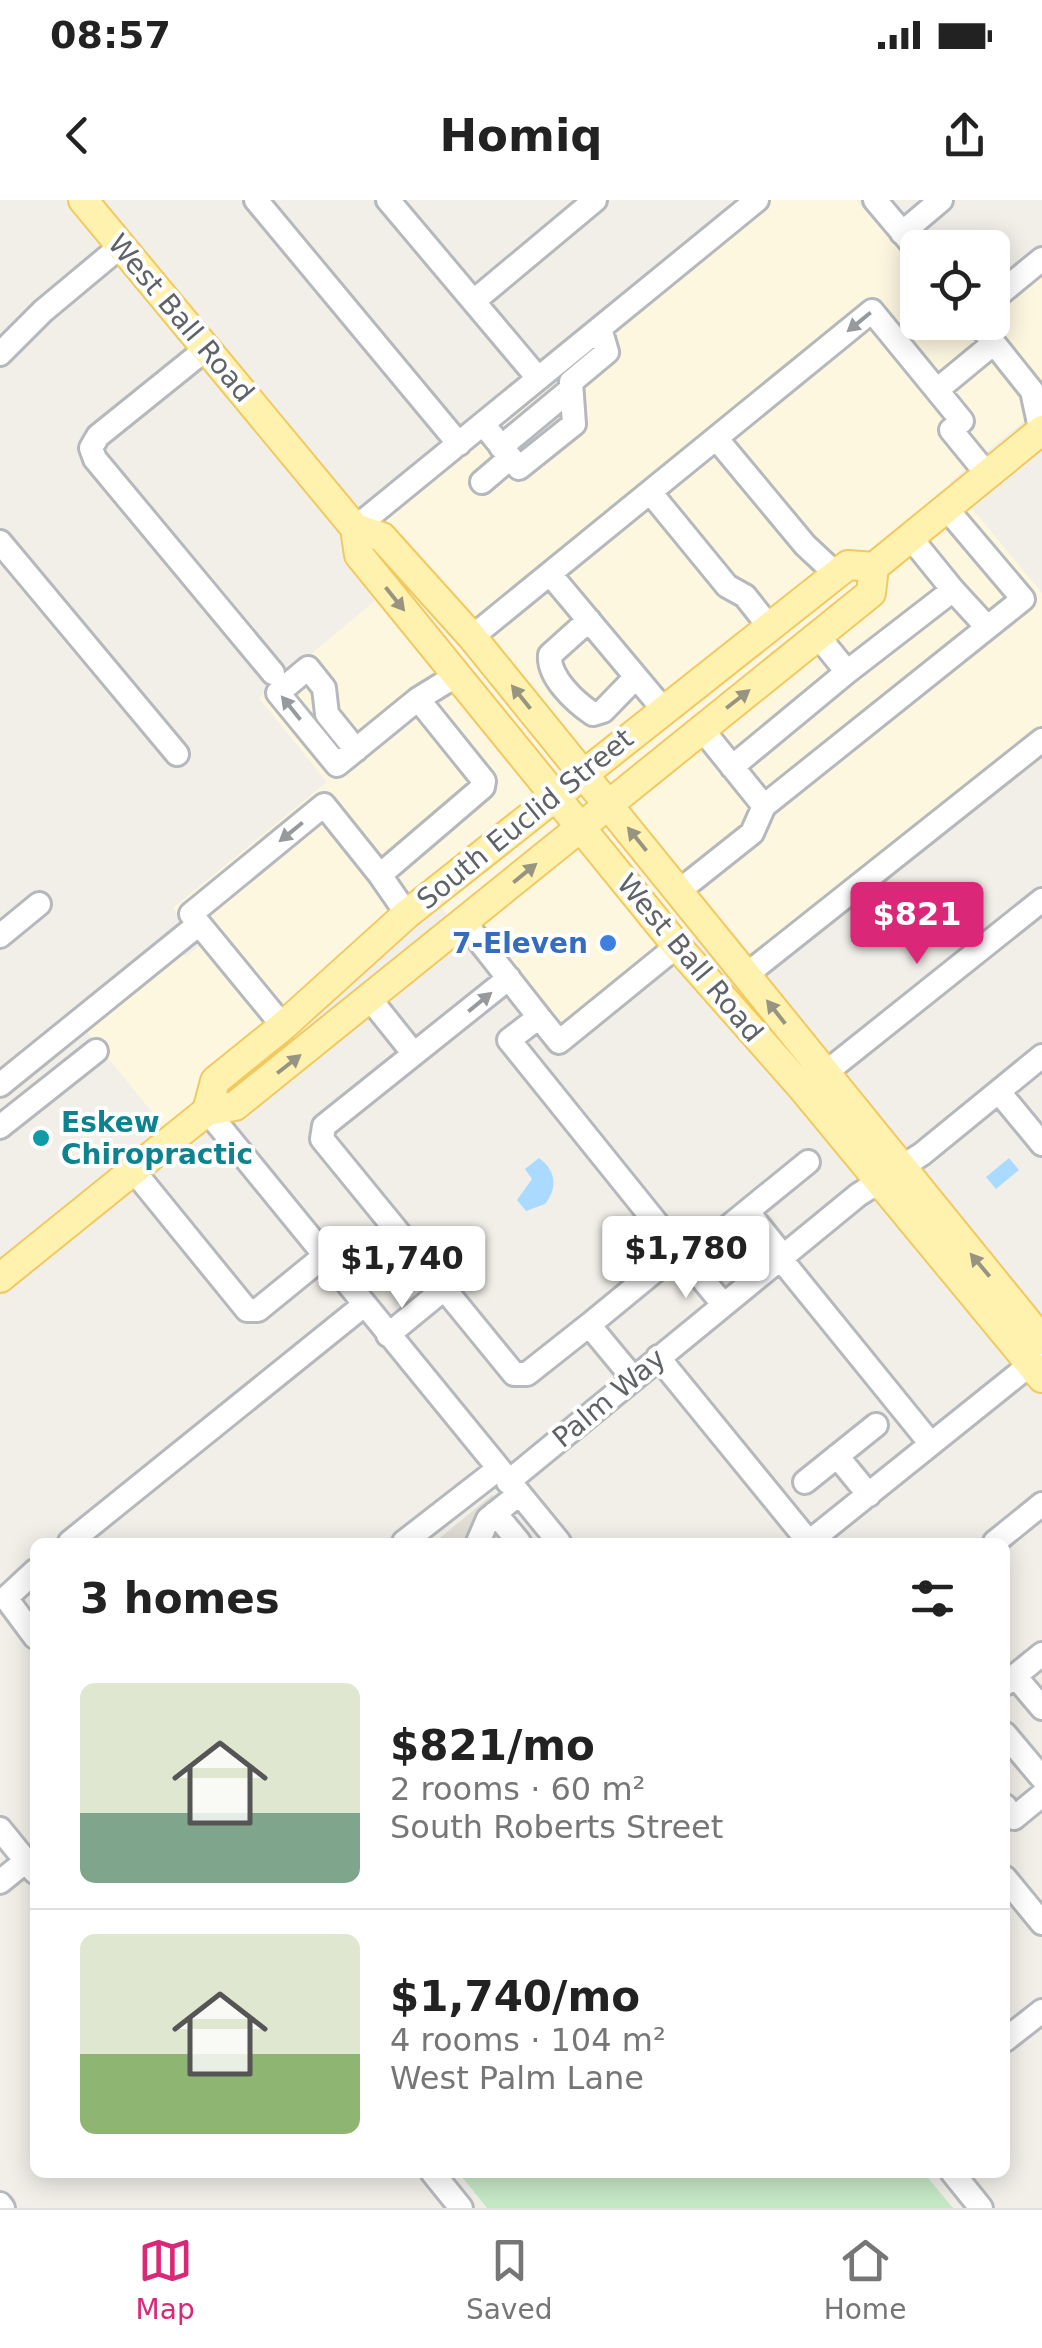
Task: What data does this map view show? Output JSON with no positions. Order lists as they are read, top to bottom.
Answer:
{
  "streets": {
    "main road": ["West Ball Road", "South Euclid Street"],
    "street": ["Palm Way"]
  },
  "crossings": [
    ["West Ball Road", "South Euclid Street"],
    ["West Ball Road", "Palm Way"]
  ],
  "places": ["7-Eleven", "Eskew Chiropractic"],
  "page": {
    "status": "08:57",
    "header": "Homiq",
    "price": ["$821", "$1,780", "$1,740"],
    "heading": "3 homes",
    "list": [
      {
        "name": "$821/mo",
        "note": "2 rooms · 60 m² · South Roberts Street"
      },
      {
        "name": "$1,740/mo",
        "note": "4 rooms · 104 m² · West Palm Lane"
      }
    ],
    "tabs": ["Map", "Saved", "Home"]
  }
}
